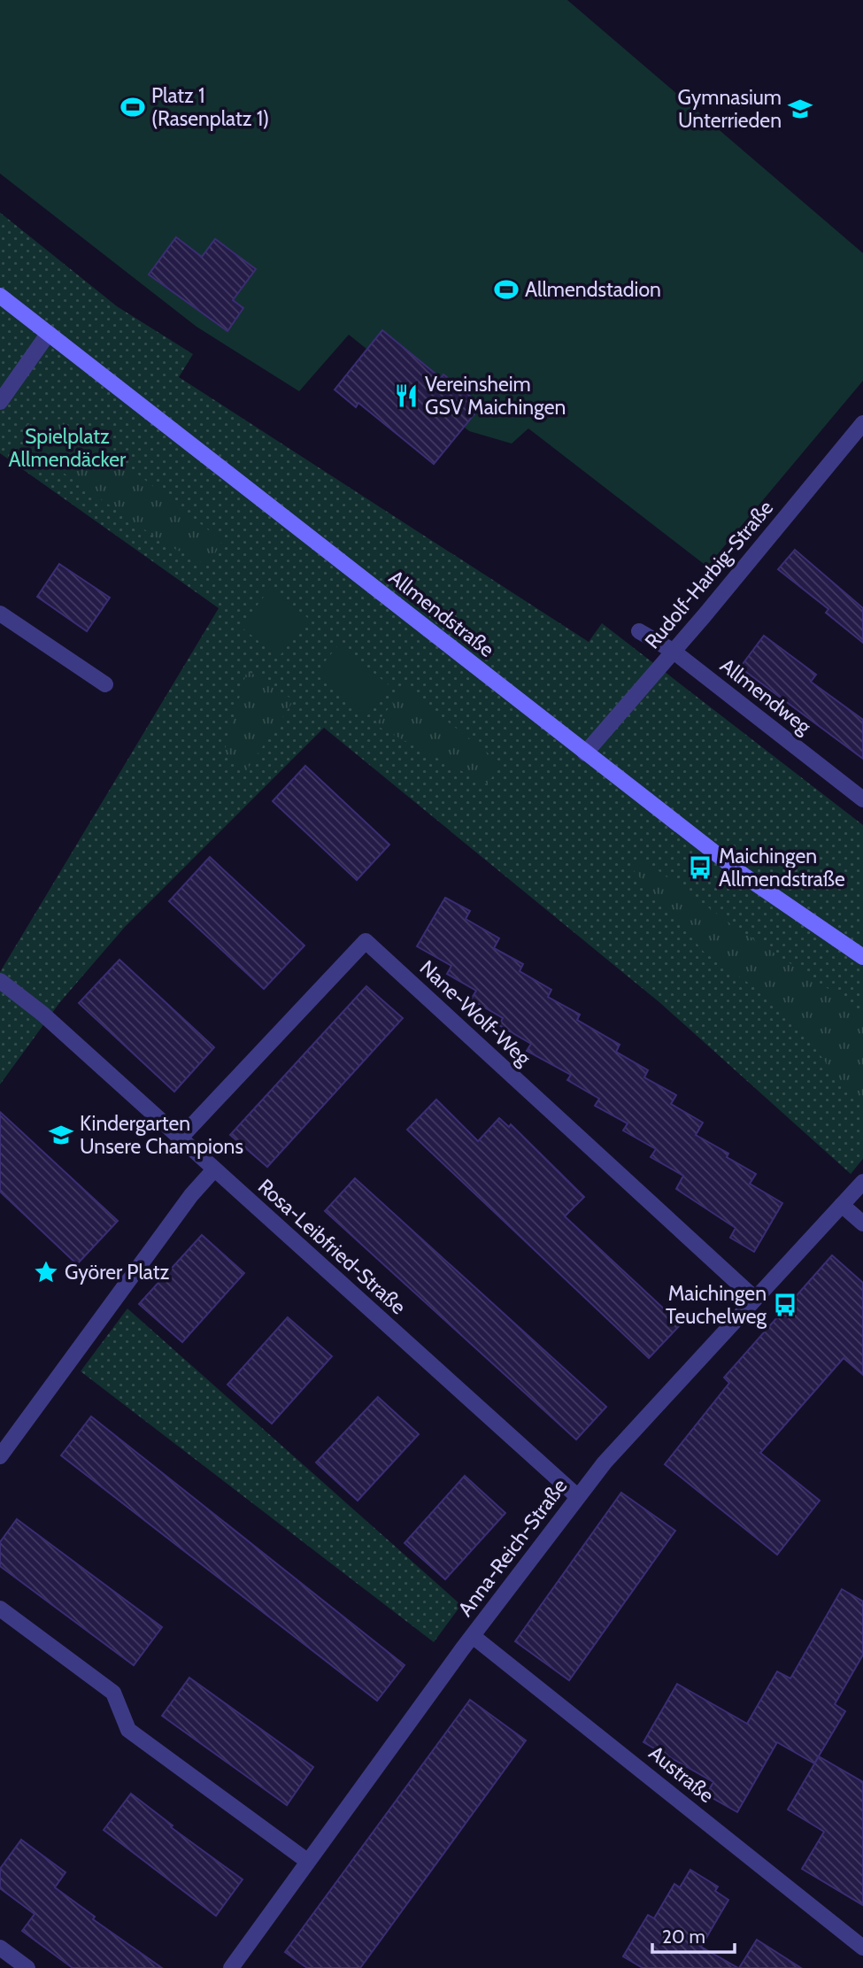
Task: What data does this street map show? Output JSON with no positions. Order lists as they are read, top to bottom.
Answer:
{
  "streets": {
    "main road": ["Allmendstraße"],
    "street": [
      "Rudolf-Harbig-Straße",
      "Allmendweg",
      "Nane-Wolf-Weg",
      "Rosa-Leibfried-Straße",
      "Anna-Reich-Straße",
      "Austraße"
    ]
  },
  "crossings": [
    ["Rudolf-Harbig-Straße", "Allmendstraße"],
    ["Rudolf-Harbig-Straße", "Allmendweg"],
    ["Nane-Wolf-Weg", "Rosa-Leibfried-Straße"],
    ["Nane-Wolf-Weg", "Anna-Reich-Straße"],
    ["Rosa-Leibfried-Straße", "Anna-Reich-Straße"],
    ["Anna-Reich-Straße", "Austraße"]
  ],
  "parks": ["Spielplatz Allmendäcker"],
  "places": {
    "sports": ["Platz 1 (Rasenplatz 1)", "Allmendstadion"],
    "school or university": ["Gymnasium Unterrieden", "Kindergarten Unsere Champions"],
    "restaurant": ["Vereinsheim GSV Maichingen"],
    "bus stop": ["Maichingen Allmendstraße", "Maichingen Teuchelweg"],
    "place": ["Györer Platz"]
  },
  "scale_bar": "20 m"
}
